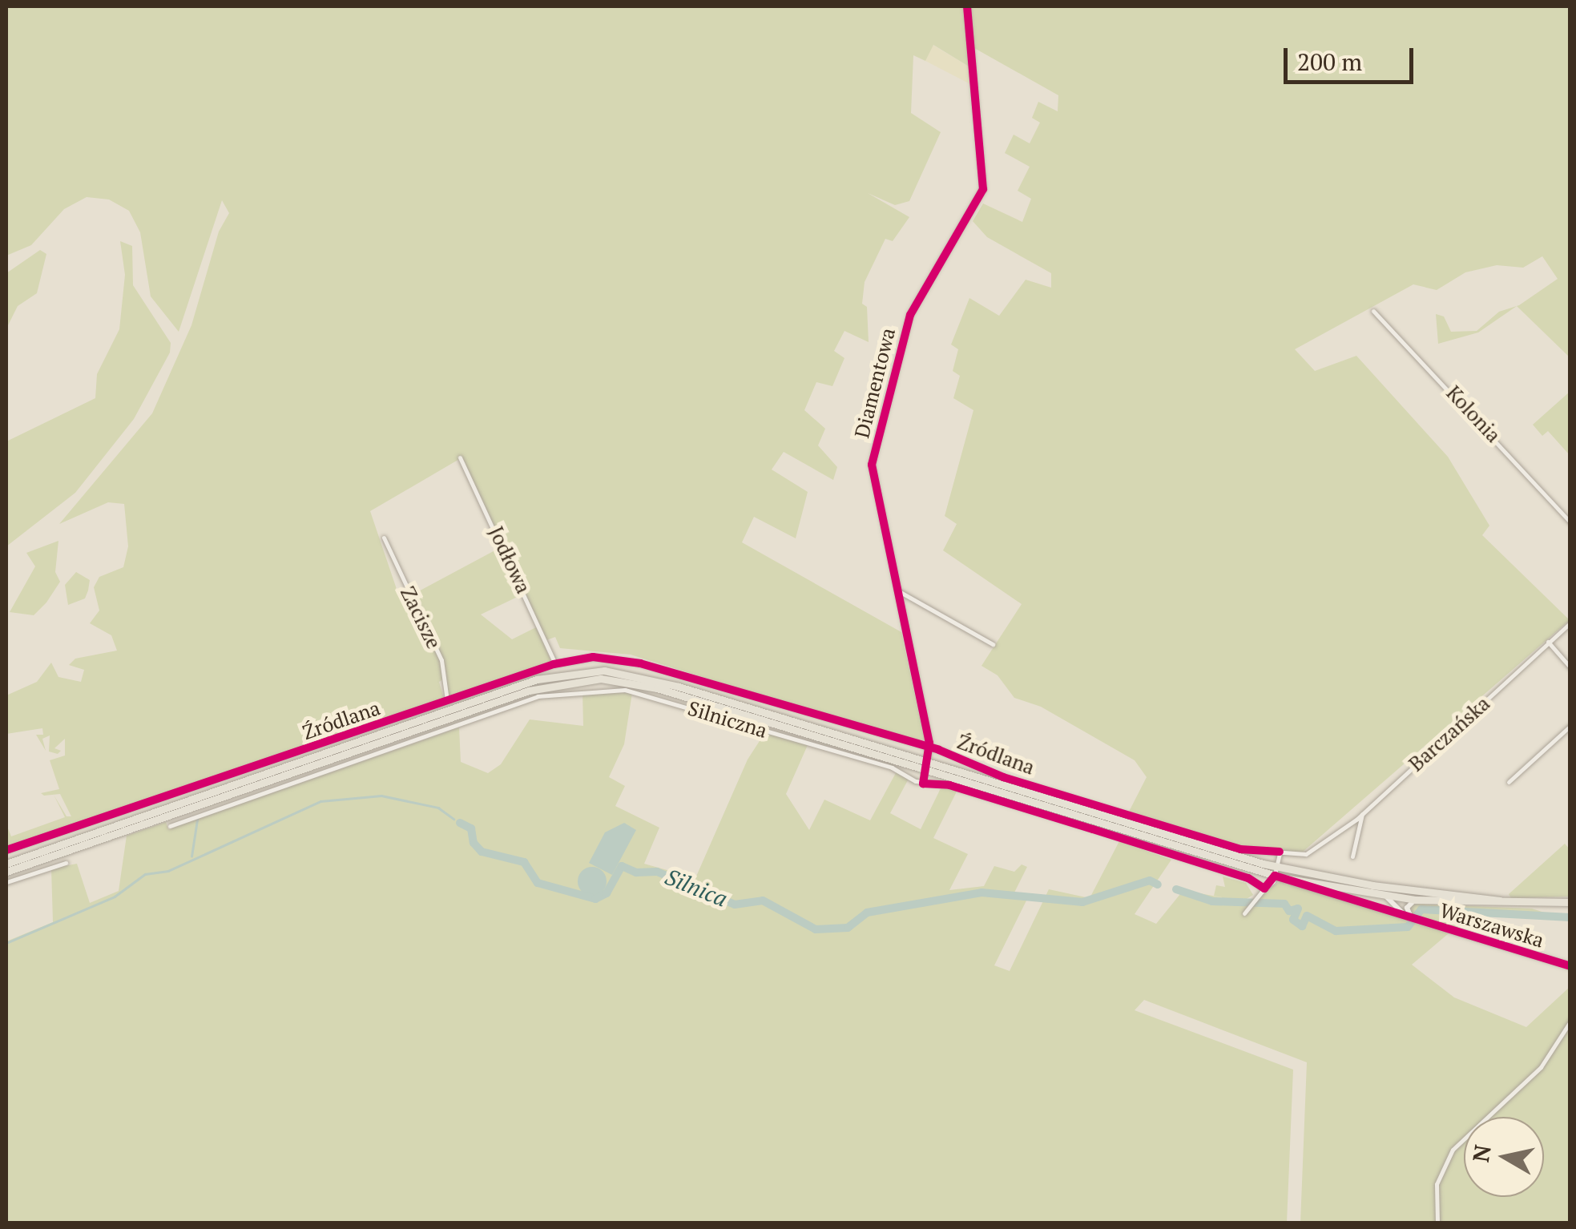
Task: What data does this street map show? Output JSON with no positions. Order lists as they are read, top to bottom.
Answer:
{
  "streets": {
    "main road": ["Warszawska"],
    "street": [
      "Diamentowa",
      "Kolonia",
      "Jodłowa",
      "Zacisze",
      "Silniczna",
      "Źródlana",
      "Barczańska"
    ]
  },
  "crossings": [
    ["Diamentowa", "Silniczna"],
    ["Diamentowa", "Źródlana"],
    ["Jodłowa", "Źródlana"],
    ["Zacisze", "Źródlana"],
    ["Źródlana", "Barczańska"]
  ],
  "water": ["Silnica"],
  "scale_bar": "200 m",
  "north": "left"
}
